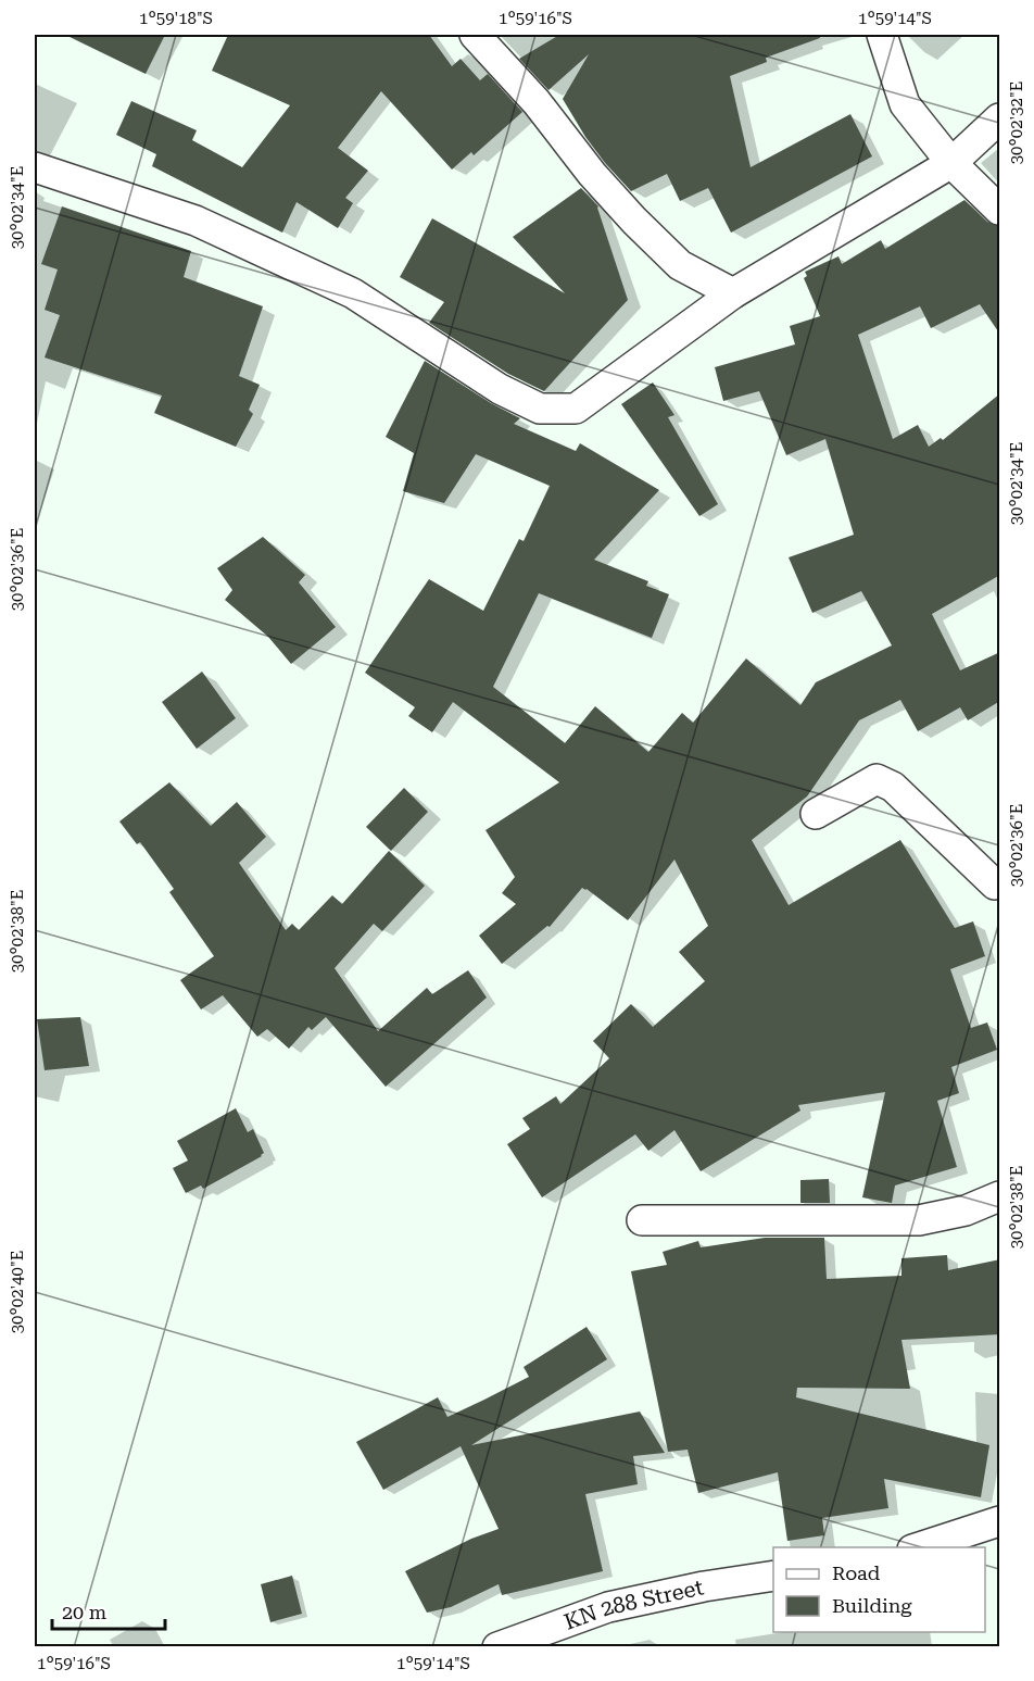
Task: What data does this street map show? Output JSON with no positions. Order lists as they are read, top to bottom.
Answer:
{
  "streets": {
    "street": ["KN 288 Street"]
  },
  "legend": ["Road", "Building"],
  "scale_bar": "20 m",
  "coordinates": [
    "1°59'18\"S",
    "1°59'16\"S",
    "1°59'14\"S",
    "30°02'32\"E",
    "30°02'34\"E",
    "30°02'36\"E",
    "30°02'38\"E",
    "30°02'40\"E"
  ]
}
